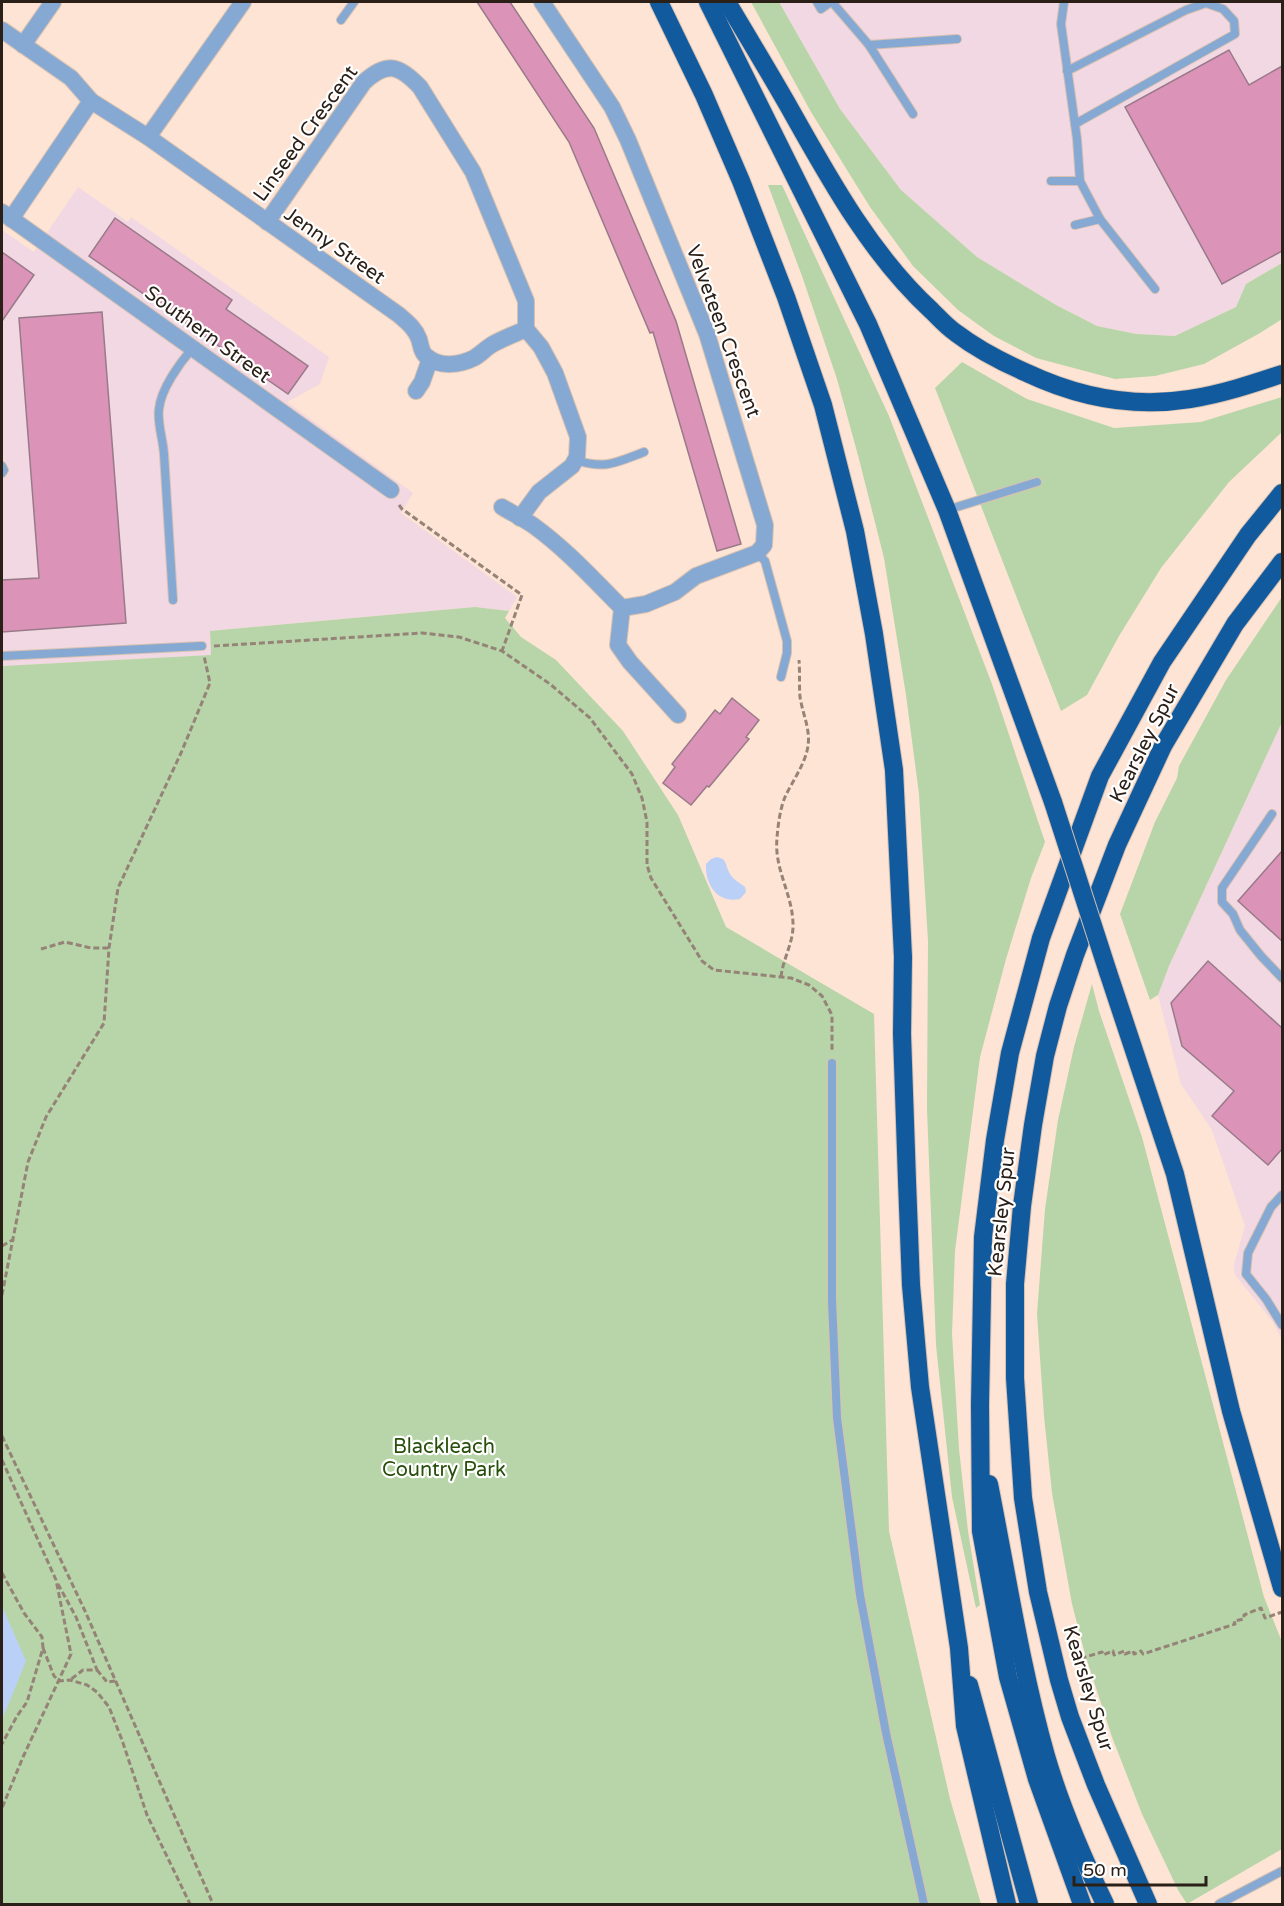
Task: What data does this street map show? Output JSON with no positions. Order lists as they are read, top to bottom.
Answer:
{
  "streets": {
    "highway": ["Kearsley Spur"],
    "street": [
      "Linseed Crescent",
      "Jenny Street",
      "Velveteen Crescent",
      "Southern Street"
    ]
  },
  "crossings": [
    ["Linseed Crescent", "Jenny Street"]
  ],
  "parks": ["Blackleach Country Park"],
  "scale_bar": "50 m"
}
